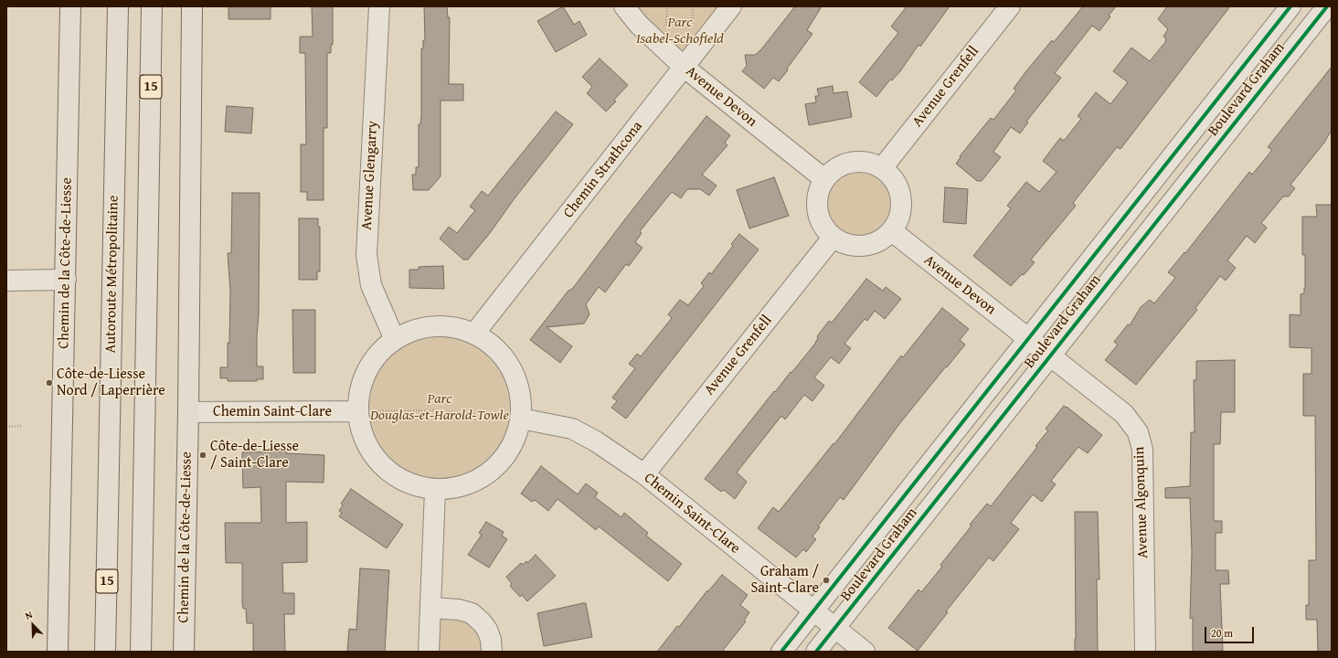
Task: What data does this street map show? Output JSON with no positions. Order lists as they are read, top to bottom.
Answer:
{
  "streets": {
    "main road": ["15", "Chemin de la Côte-de-Liesse", "Autoroute Métropolitaine"],
    "street": [
      "Avenue Grenfell",
      "Boulevard Graham",
      "Avenue Devon",
      "Chemin Strathcona",
      "Avenue Glengarry",
      "Chemin Saint-Clare",
      "Avenue Algonquin"
    ]
  },
  "crossings": [
    ["Avenue Grenfell", "Avenue Devon"],
    ["Avenue Grenfell", "Chemin Saint-Clare"],
    ["Boulevard Graham", "Avenue Devon"],
    ["Boulevard Graham", "Chemin Saint-Clare"],
    ["Boulevard Graham", "Avenue Algonquin"],
    ["Avenue Devon", "Chemin Strathcona"],
    ["Avenue Devon", "Avenue Algonquin"],
    ["Chemin de la Côte-de-Liesse", "Chemin Saint-Clare"]
  ],
  "parks": ["Parc Isabel-Schofield", "Parc Douglas-et-Harold-Towle"],
  "places": ["Côte-de-Liesse Nord / Laperrière", "Côte-de-Liesse / Saint-Clare", "Graham / Saint-Clare"],
  "scale_bar": "20 m",
  "north": "top left"
}
